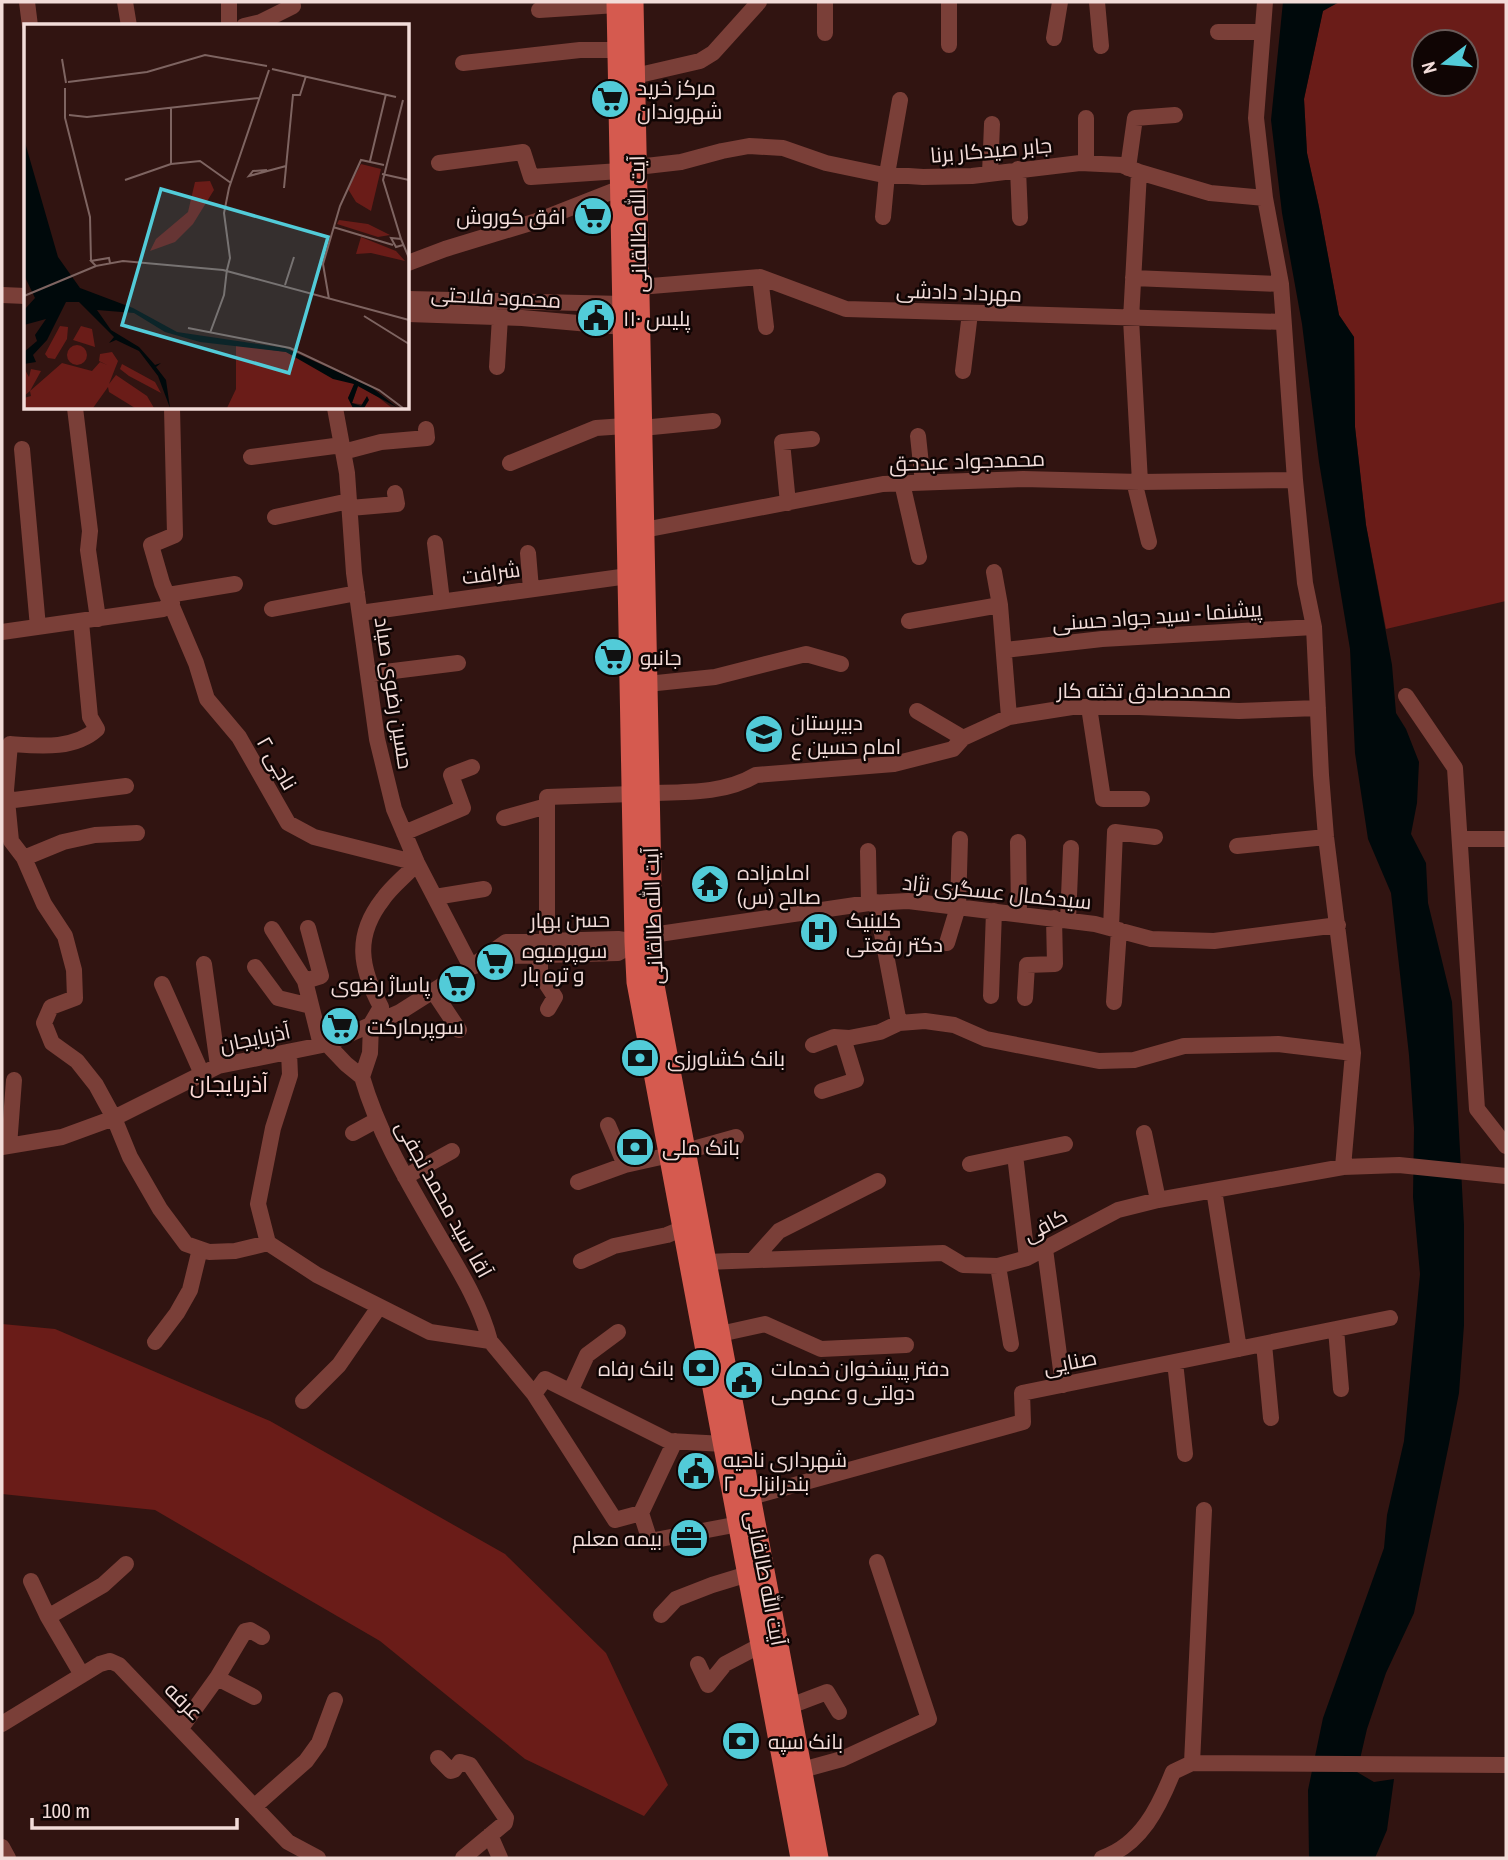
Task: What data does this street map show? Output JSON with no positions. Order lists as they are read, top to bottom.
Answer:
{
  "streets": {
    "main road": ["آیت الله طالقانی"],
    "street": [
      "جابر صیدکار برنا",
      "مهرداد دادشی",
      "محمود فلاحتی",
      "محمدجواد عبدحق",
      "شرافت",
      "پیشنما - سید جواد حسنی",
      "محمدصادق تخته کار",
      "حسین رضوی صیاد",
      "ناجی ۲",
      "سیدکمال عسگری نژاد",
      "حسن بهار",
      "آذربایجان",
      "آقا سید محمد نجفی",
      "کافی",
      "صنایی",
      "عرفه"
    ]
  },
  "crossings": [
    ["جابر صیدکار برنا", "آیت الله طالقانی"],
    ["آیت الله طالقانی", "مهرداد دادشی"],
    ["آیت الله طالقانی", "محمود فلاحتی"],
    ["آیت الله طالقانی", "محمدجواد عبدحق"],
    ["آیت الله طالقانی", "شرافت"],
    ["آیت الله طالقانی", "محمدصادق تخته کار"],
    ["آیت الله طالقانی", "سیدکمال عسگری نژاد"],
    ["آیت الله طالقانی", "حسن بهار"],
    ["آیت الله طالقانی", "کافی"],
    ["آیت الله طالقانی", "صنایی"],
    ["مهرداد دادشی", "محمود فلاحتی"],
    ["شرافت", "حسین رضوی صیاد"],
    ["حسین رضوی صیاد", "ناجی ۲"],
    ["حسین رضوی صیاد", "حسن بهار"],
    ["حسین رضوی صیاد", "آذربایجان"],
    ["سیدکمال عسگری نژاد", "حسن بهار"],
    ["حسن بهار", "آذربایجان"]
  ],
  "districts": ["آذربایجان"],
  "places": {
    "supermarket": [
      "مرکز خرید شهروندان",
      "افق کوروش",
      "جانبو",
      "سوپرمیوه و تره بار",
      "پاساژ رضوی",
      "سوپرمارکت"
    ],
    "public building": ["پلیس ۱۱۰", "دفتر پیشخوان خدمات دولتی و عمومی", "شهرداری ناحیه ۲ بندرانزلی"],
    "school or university": ["دبیرستان امام حسین ع"],
    "temple": ["امامزاده صالح (س)"],
    "hospital": ["کلینیک دکتر رفعتی"],
    "bank": [
      "بانک کشاورزی",
      "بانک ملی",
      "بانک رفاه",
      "بانک سپه"
    ],
    "office": ["بیمه معلم"]
  },
  "scale_bar": "100 m",
  "north": "left"
}
